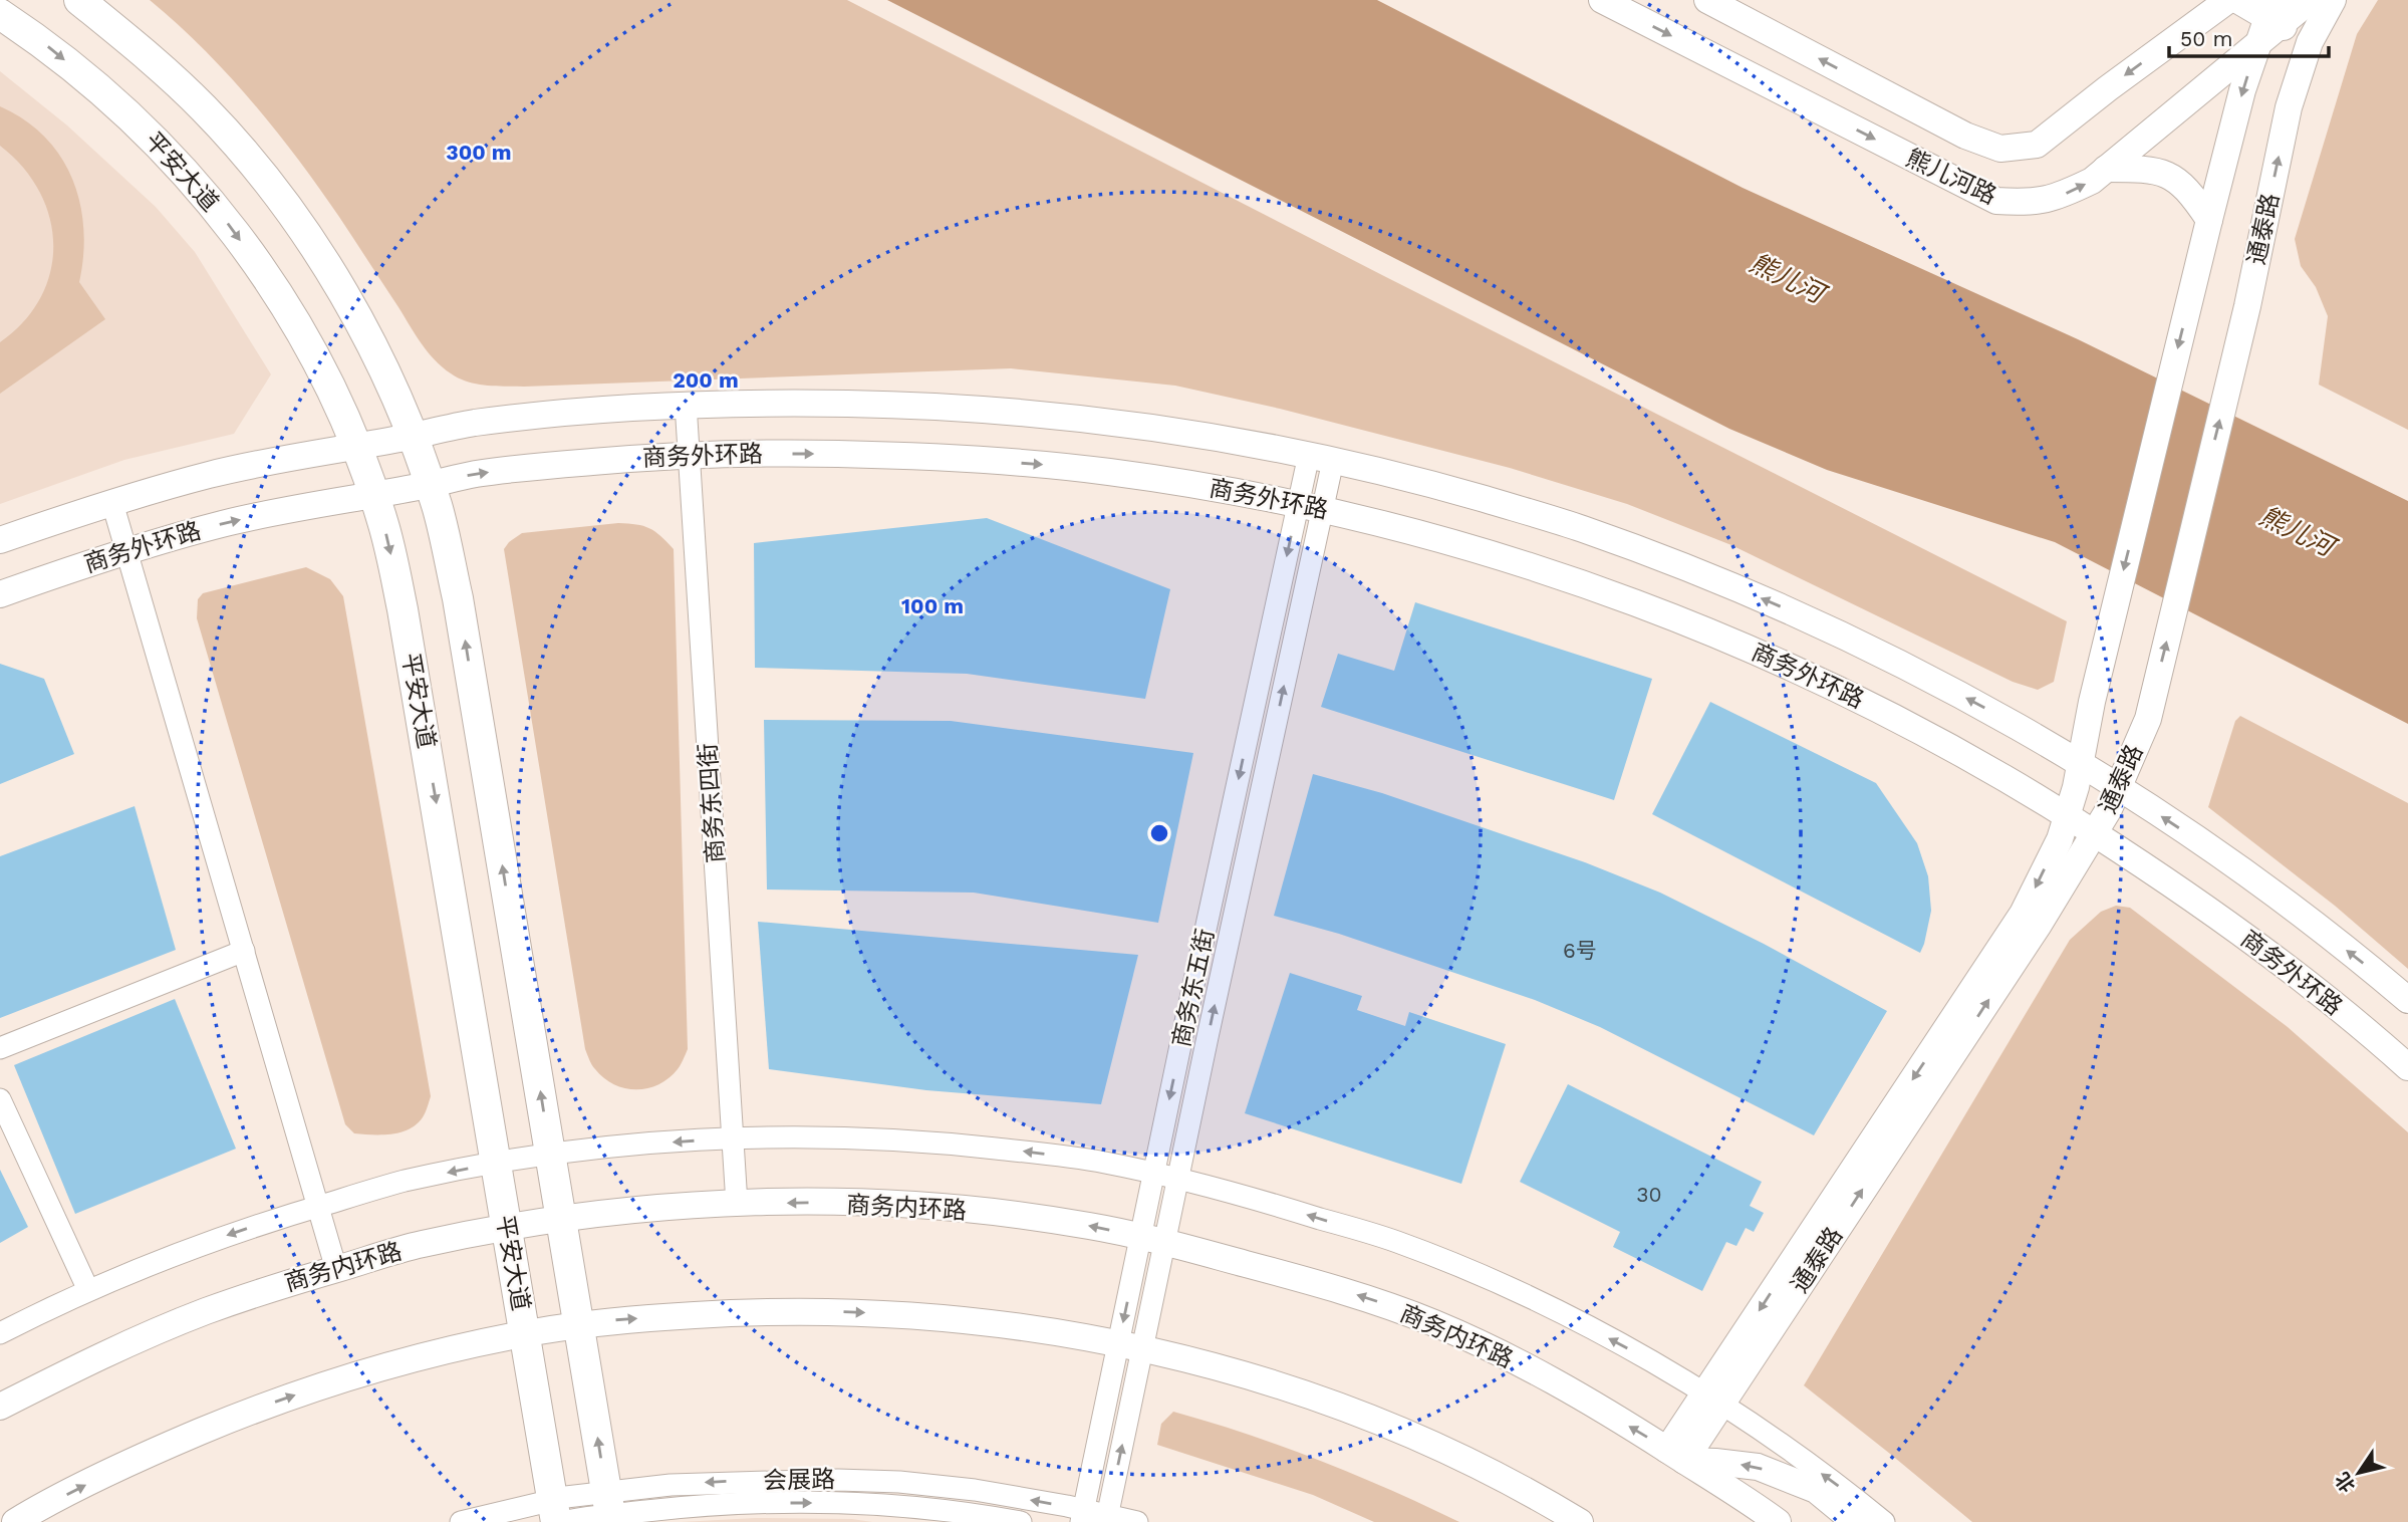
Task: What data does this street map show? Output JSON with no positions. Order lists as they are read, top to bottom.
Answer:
{
  "streets": {
    "main road": ["平安大道"],
    "street": [
      "熊儿河路",
      "通泰路",
      "商务外环路",
      "商务东四街",
      "商务东五街",
      "商务内环路",
      "会展路"
    ]
  },
  "crossings": [
    ["平安大道", "商务外环路"],
    ["平安大道", "商务内环路"],
    ["平安大道", "会展路"],
    ["熊儿河路", "通泰路"],
    ["通泰路", "商务外环路"],
    ["通泰路", "商务内环路"],
    ["商务外环路", "商务东四街"],
    ["商务外环路", "商务东五街"],
    ["商务东四街", "商务内环路"],
    ["商务东五街", "商务内环路"],
    ["商务东五街", "会展路"]
  ],
  "water": ["熊儿河"],
  "house_numbers": ["6号", "30"],
  "scale_bar": "50 m",
  "north": "bottom left",
  "rings": ["300 m", "200 m", "100 m"]
}
